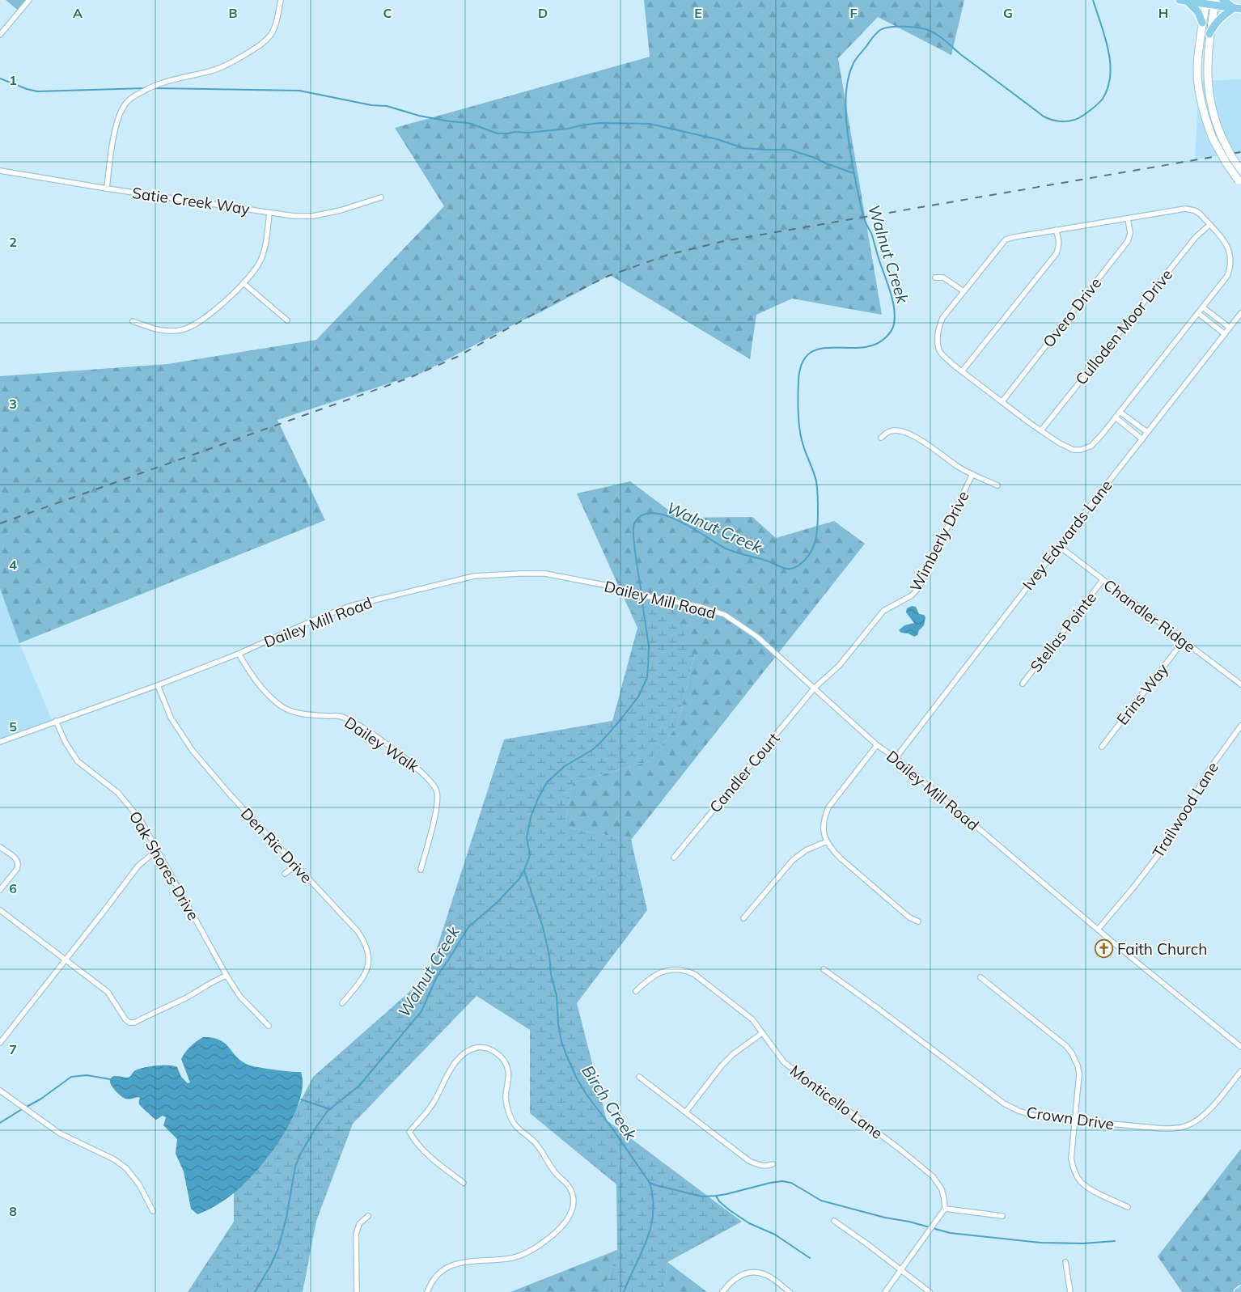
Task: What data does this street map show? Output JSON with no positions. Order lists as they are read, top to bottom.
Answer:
{
  "streets": {
    "street": [
      "Satie Creek Way",
      "Overo Drive",
      "Culloden Moor Drive",
      "Ivey Edwards Lane",
      "Wimberly Drive",
      "Dailey Mill Road",
      "Chandler Ridge",
      "Stellas Pointe",
      "Erins Way",
      "Dailey Walk",
      "Candler Court",
      "Trailwood Lane",
      "Den Ric Drive",
      "Oak Shores Drive",
      "Monticello Lane",
      "Crown Drive"
    ]
  },
  "crossings": [
    ["Ivey Edwards Lane", "Dailey Mill Road"],
    ["Ivey Edwards Lane", "Chandler Ridge"],
    ["Wimberly Drive", "Dailey Mill Road"],
    ["Wimberly Drive", "Candler Court"],
    ["Dailey Mill Road", "Dailey Walk"],
    ["Dailey Mill Road", "Candler Court"],
    ["Dailey Mill Road", "Trailwood Lane"],
    ["Dailey Mill Road", "Den Ric Drive"],
    ["Dailey Mill Road", "Oak Shores Drive"],
    ["Chandler Ridge", "Stellas Pointe"],
    ["Chandler Ridge", "Erins Way"]
  ],
  "water": ["Walnut Creek", "Birch Creek"],
  "places": {
    "church": ["Faith Church"]
  },
  "grid": {
    "columns": [
      "A",
      "B",
      "C",
      "D",
      "E",
      "F",
      "G",
      "H"
    ],
    "rows": [
      "1",
      "2",
      "3",
      "4",
      "5",
      "6",
      "7",
      "8"
    ]
  }
}
